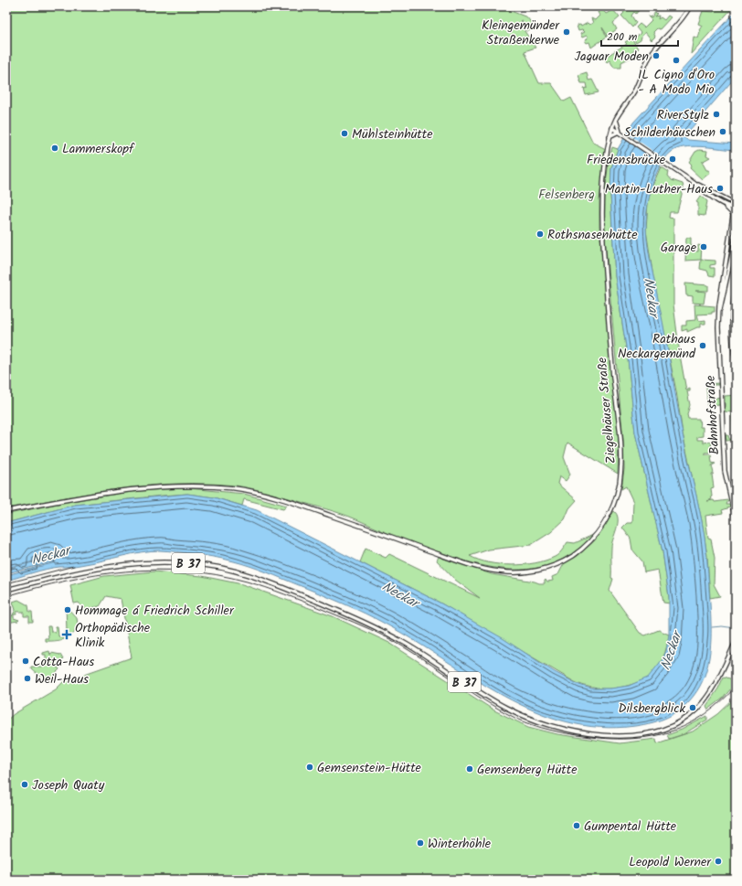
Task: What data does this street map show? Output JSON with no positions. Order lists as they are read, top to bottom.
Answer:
{
  "streets": {
    "main road": ["Ziegelhäuser Straße", "Bahnhofstraße", "B 37"]
  },
  "water": ["Neckar"],
  "parks": ["Felsenberg"],
  "places": {
    "other": [
      "Kleingemünder Straßenkerwe",
      "Jaguar Moden",
      "IL Cigno d'Oro - A Modo Mio",
      "RiverStylz",
      "Schilderhäuschen",
      "Mühlsteinhütte",
      "Lammerskopf",
      "Friedensbrücke",
      "Martin-Luther-Haus",
      "Rothsnasenhütte",
      "Garage",
      "Rathaus Neckargemünd",
      "Hommage á Friedrich Schiller",
      "Cotta-Haus",
      "Weil-Haus",
      "Dilsbergblick",
      "Gemsenstein-Hütte",
      "Gemsenberg Hütte",
      "Joseph Quaty",
      "Gumpental Hütte",
      "Winterhöhle",
      "Leopold Werner"
    ],
    "health": ["Orthopädische Klinik"]
  },
  "scale_bar": "200 m"
}
